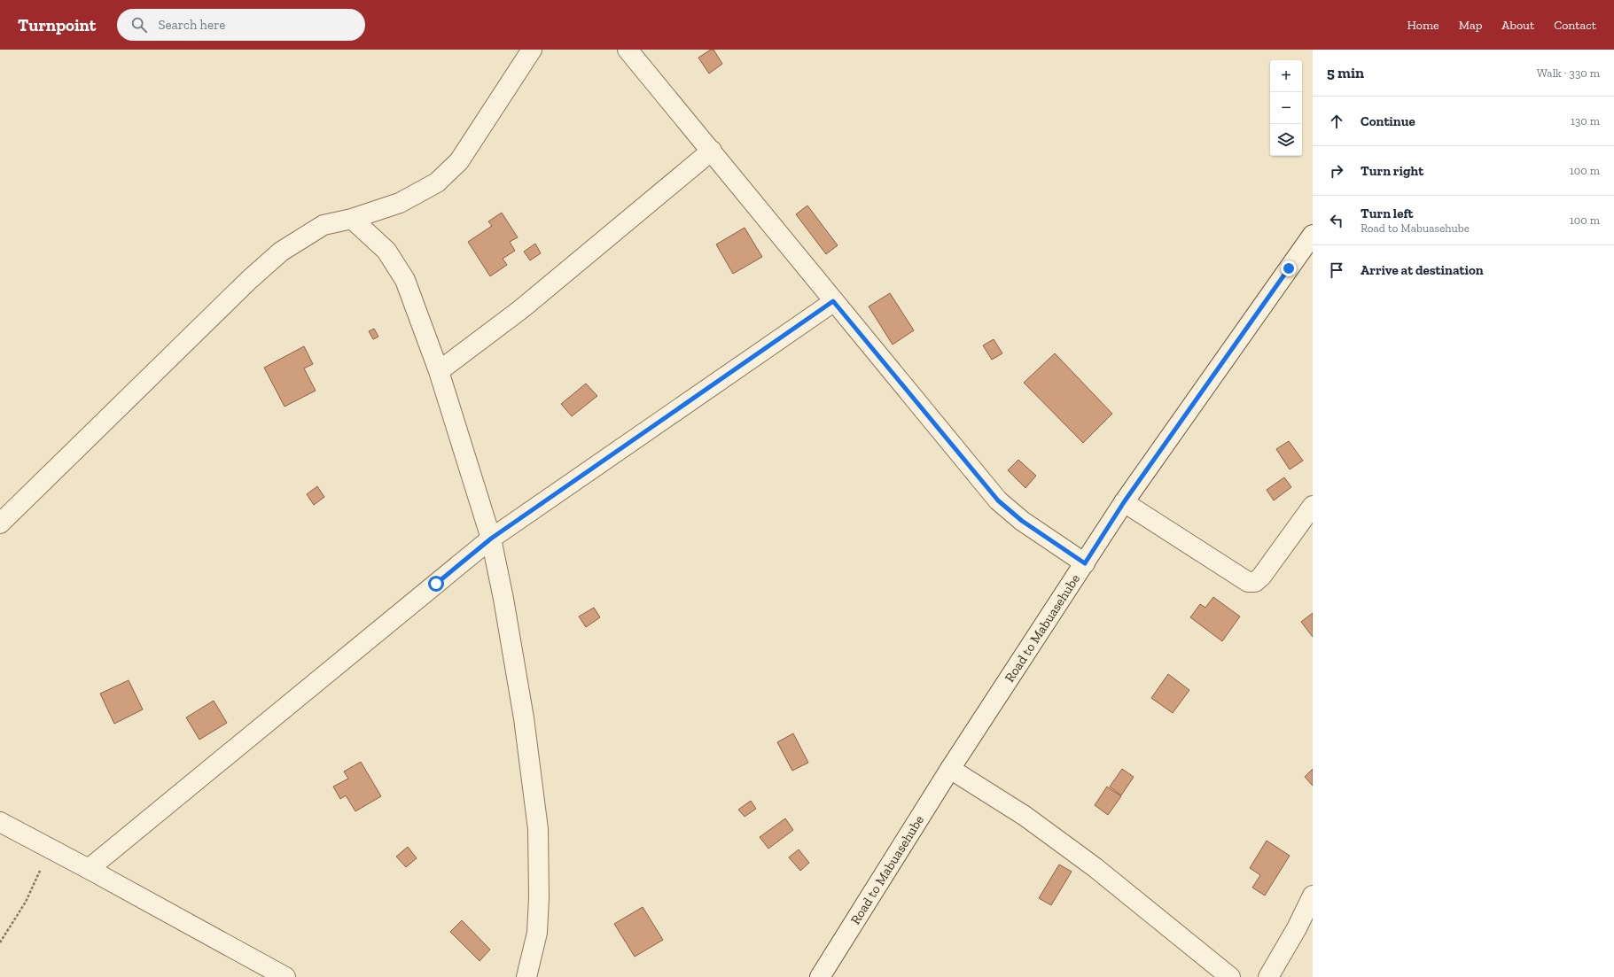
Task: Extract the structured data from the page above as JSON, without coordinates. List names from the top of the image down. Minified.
{"streets":{"street":["Road to Mabuasehube"]},"page":{"header":"Turnpoint","search":"Search here","nav":["Home","Map","About","Contact"],"heading":["5 min","Walk · 330 m"],"map_buttons":["+","−"],"list":[["Continue","130 m"],["Turn right","100 m"],["Turn left","Road to Mabuasehube","100 m"],"Arrive at destination"]}}
